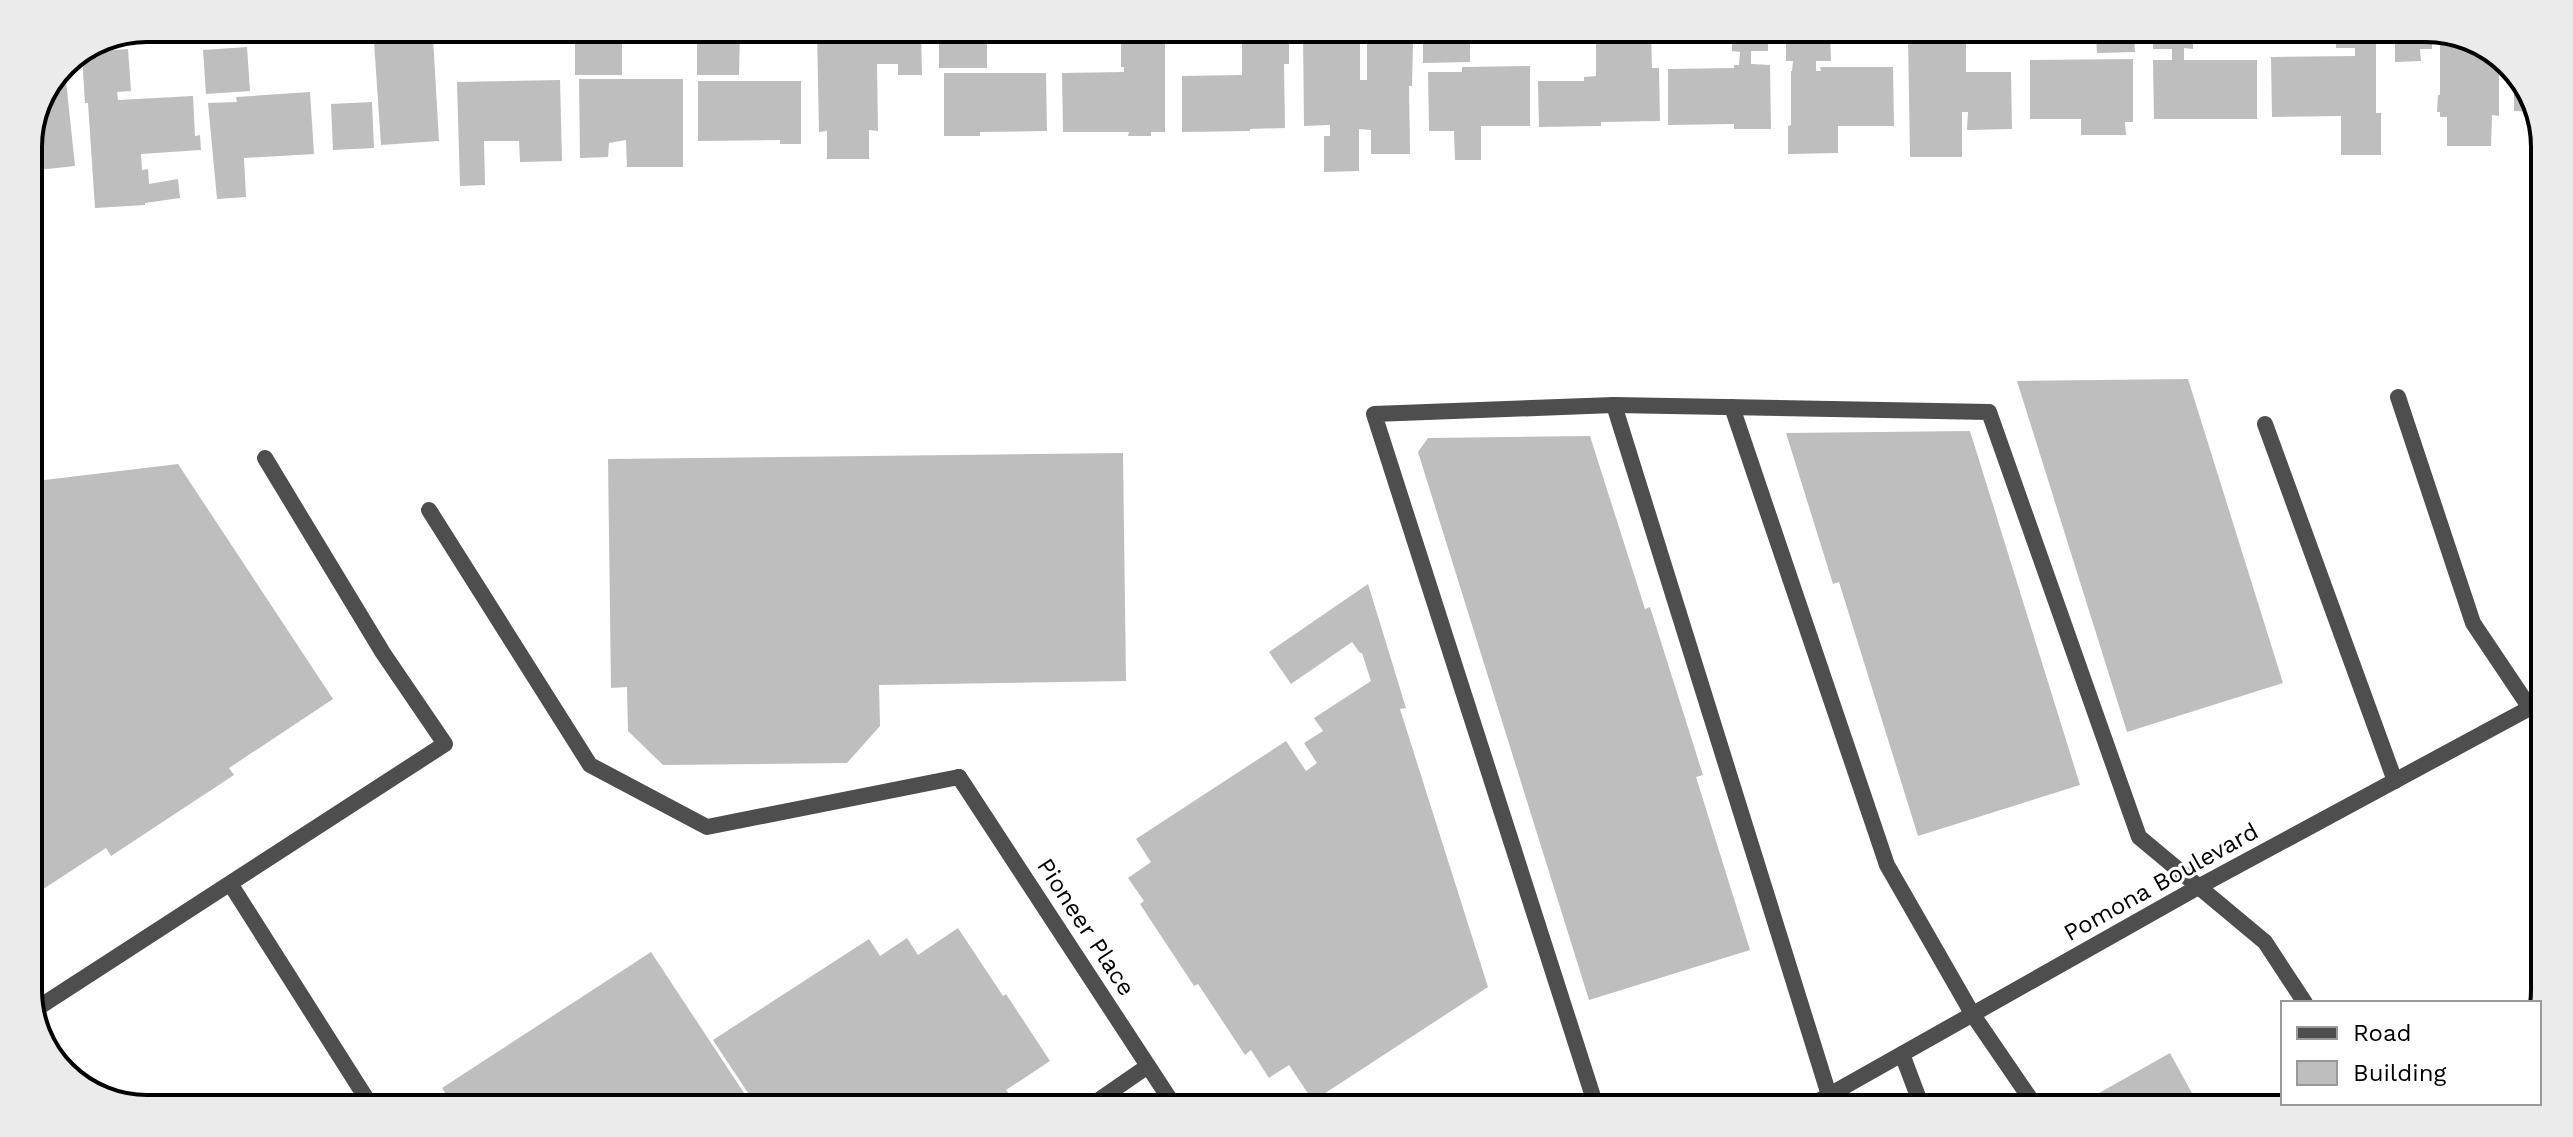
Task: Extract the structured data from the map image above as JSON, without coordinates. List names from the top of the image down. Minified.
{"streets":{"street":["Pomona Boulevard","Pioneer Place"]},"legend":["Road","Building"]}
